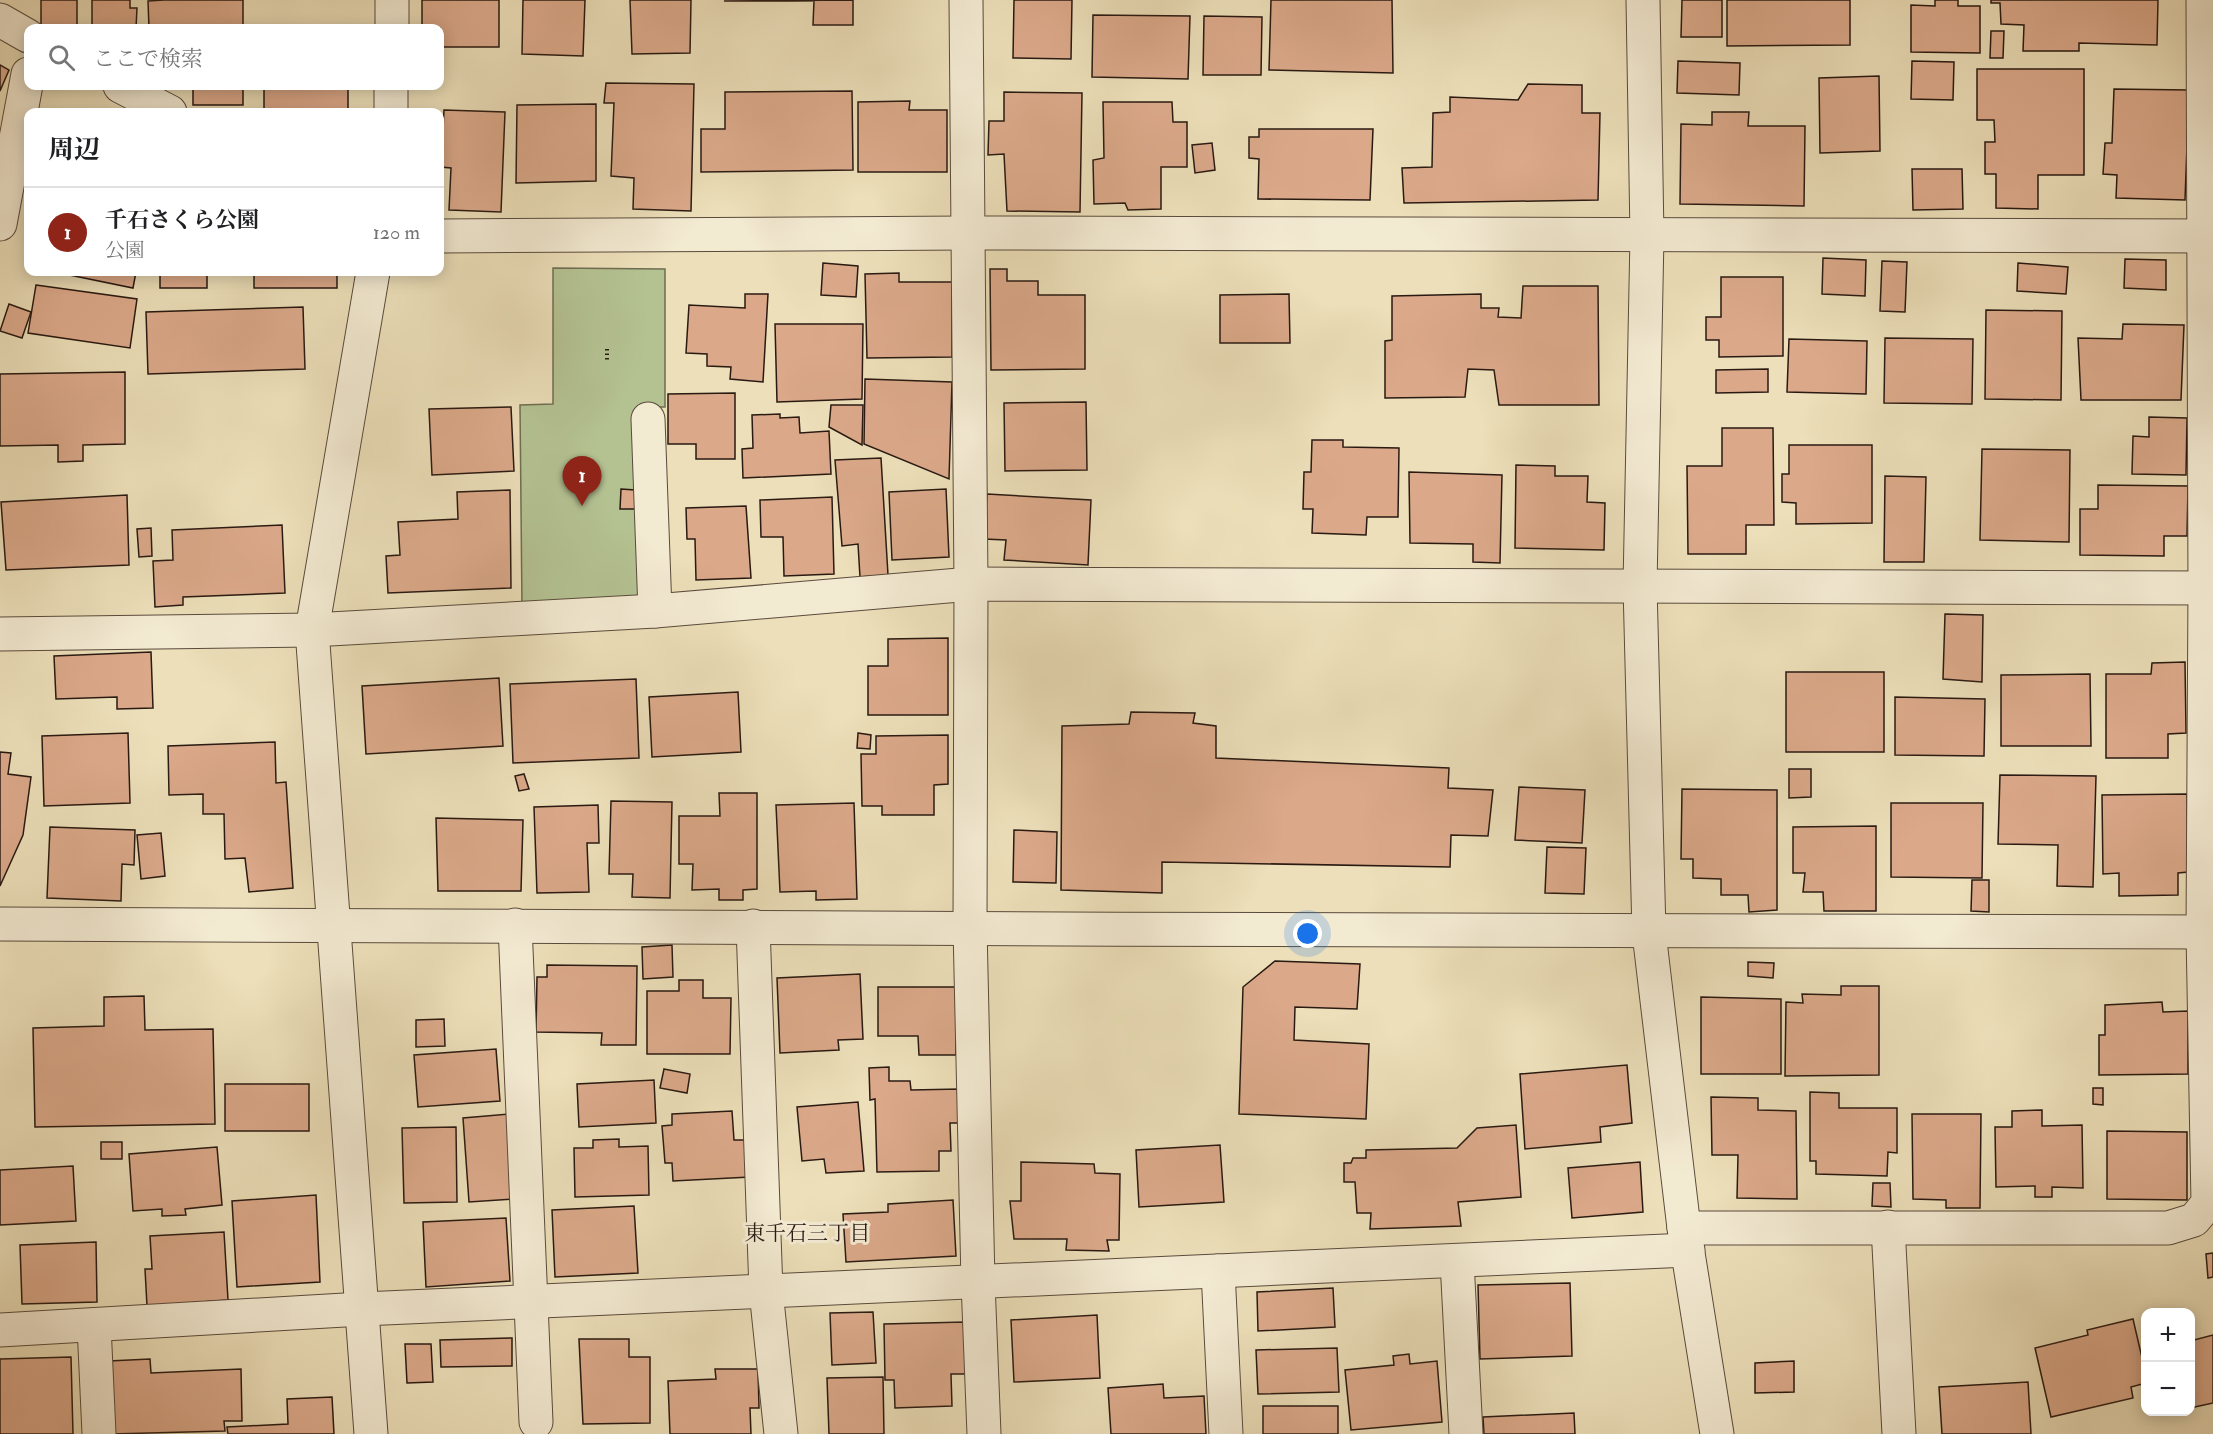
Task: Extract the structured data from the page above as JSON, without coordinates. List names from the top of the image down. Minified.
{"districts":["東千石三丁目"],"page":{"search":"ここで検索","heading":"周辺","list":[{"mark":"1","name":"千石さくら公園","note":"公園","value":"120 m"}],"pins":"1","map_buttons":["+","−"]}}
